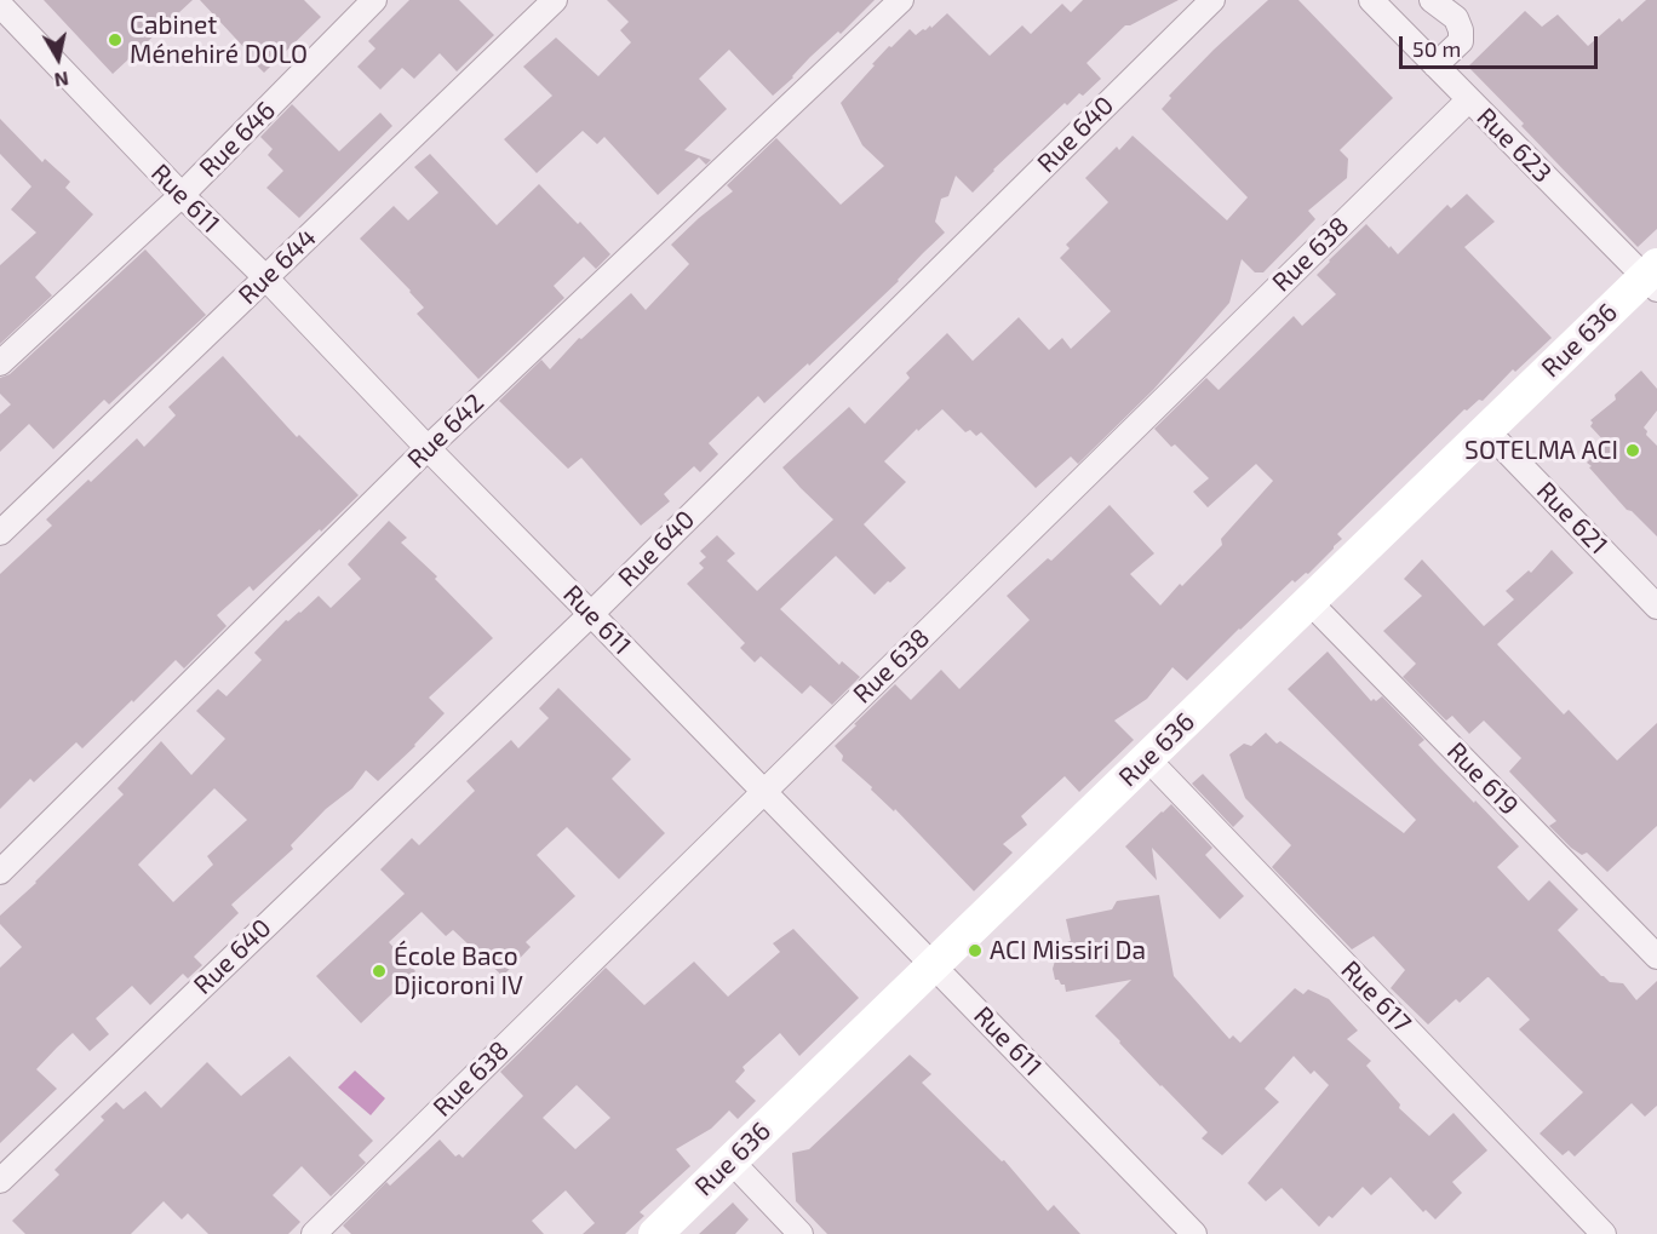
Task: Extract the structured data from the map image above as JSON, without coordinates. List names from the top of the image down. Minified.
{"streets":{"street":["Rue 640","Rue 646","Rue 623","Rue 611","Rue 638","Rue 644","Rue 636","Rue 642","Rue 621","Rue 619","Rue 617"]},"crossings":[["Rue 640","Rue 611"],["Rue 646","Rue 611"],["Rue 623","Rue 638"],["Rue 623","Rue 636"],["Rue 611","Rue 638"],["Rue 611","Rue 644"],["Rue 611","Rue 636"],["Rue 611","Rue 642"],["Rue 636","Rue 621"],["Rue 636","Rue 619"],["Rue 636","Rue 617"]],"places":["Cabinet Ménehiré DOLO","SOTELMA ACI","ACI Missiri Da","École Baco Djicoroni IV"],"scale_bar":"50 m","north":"bottom"}
